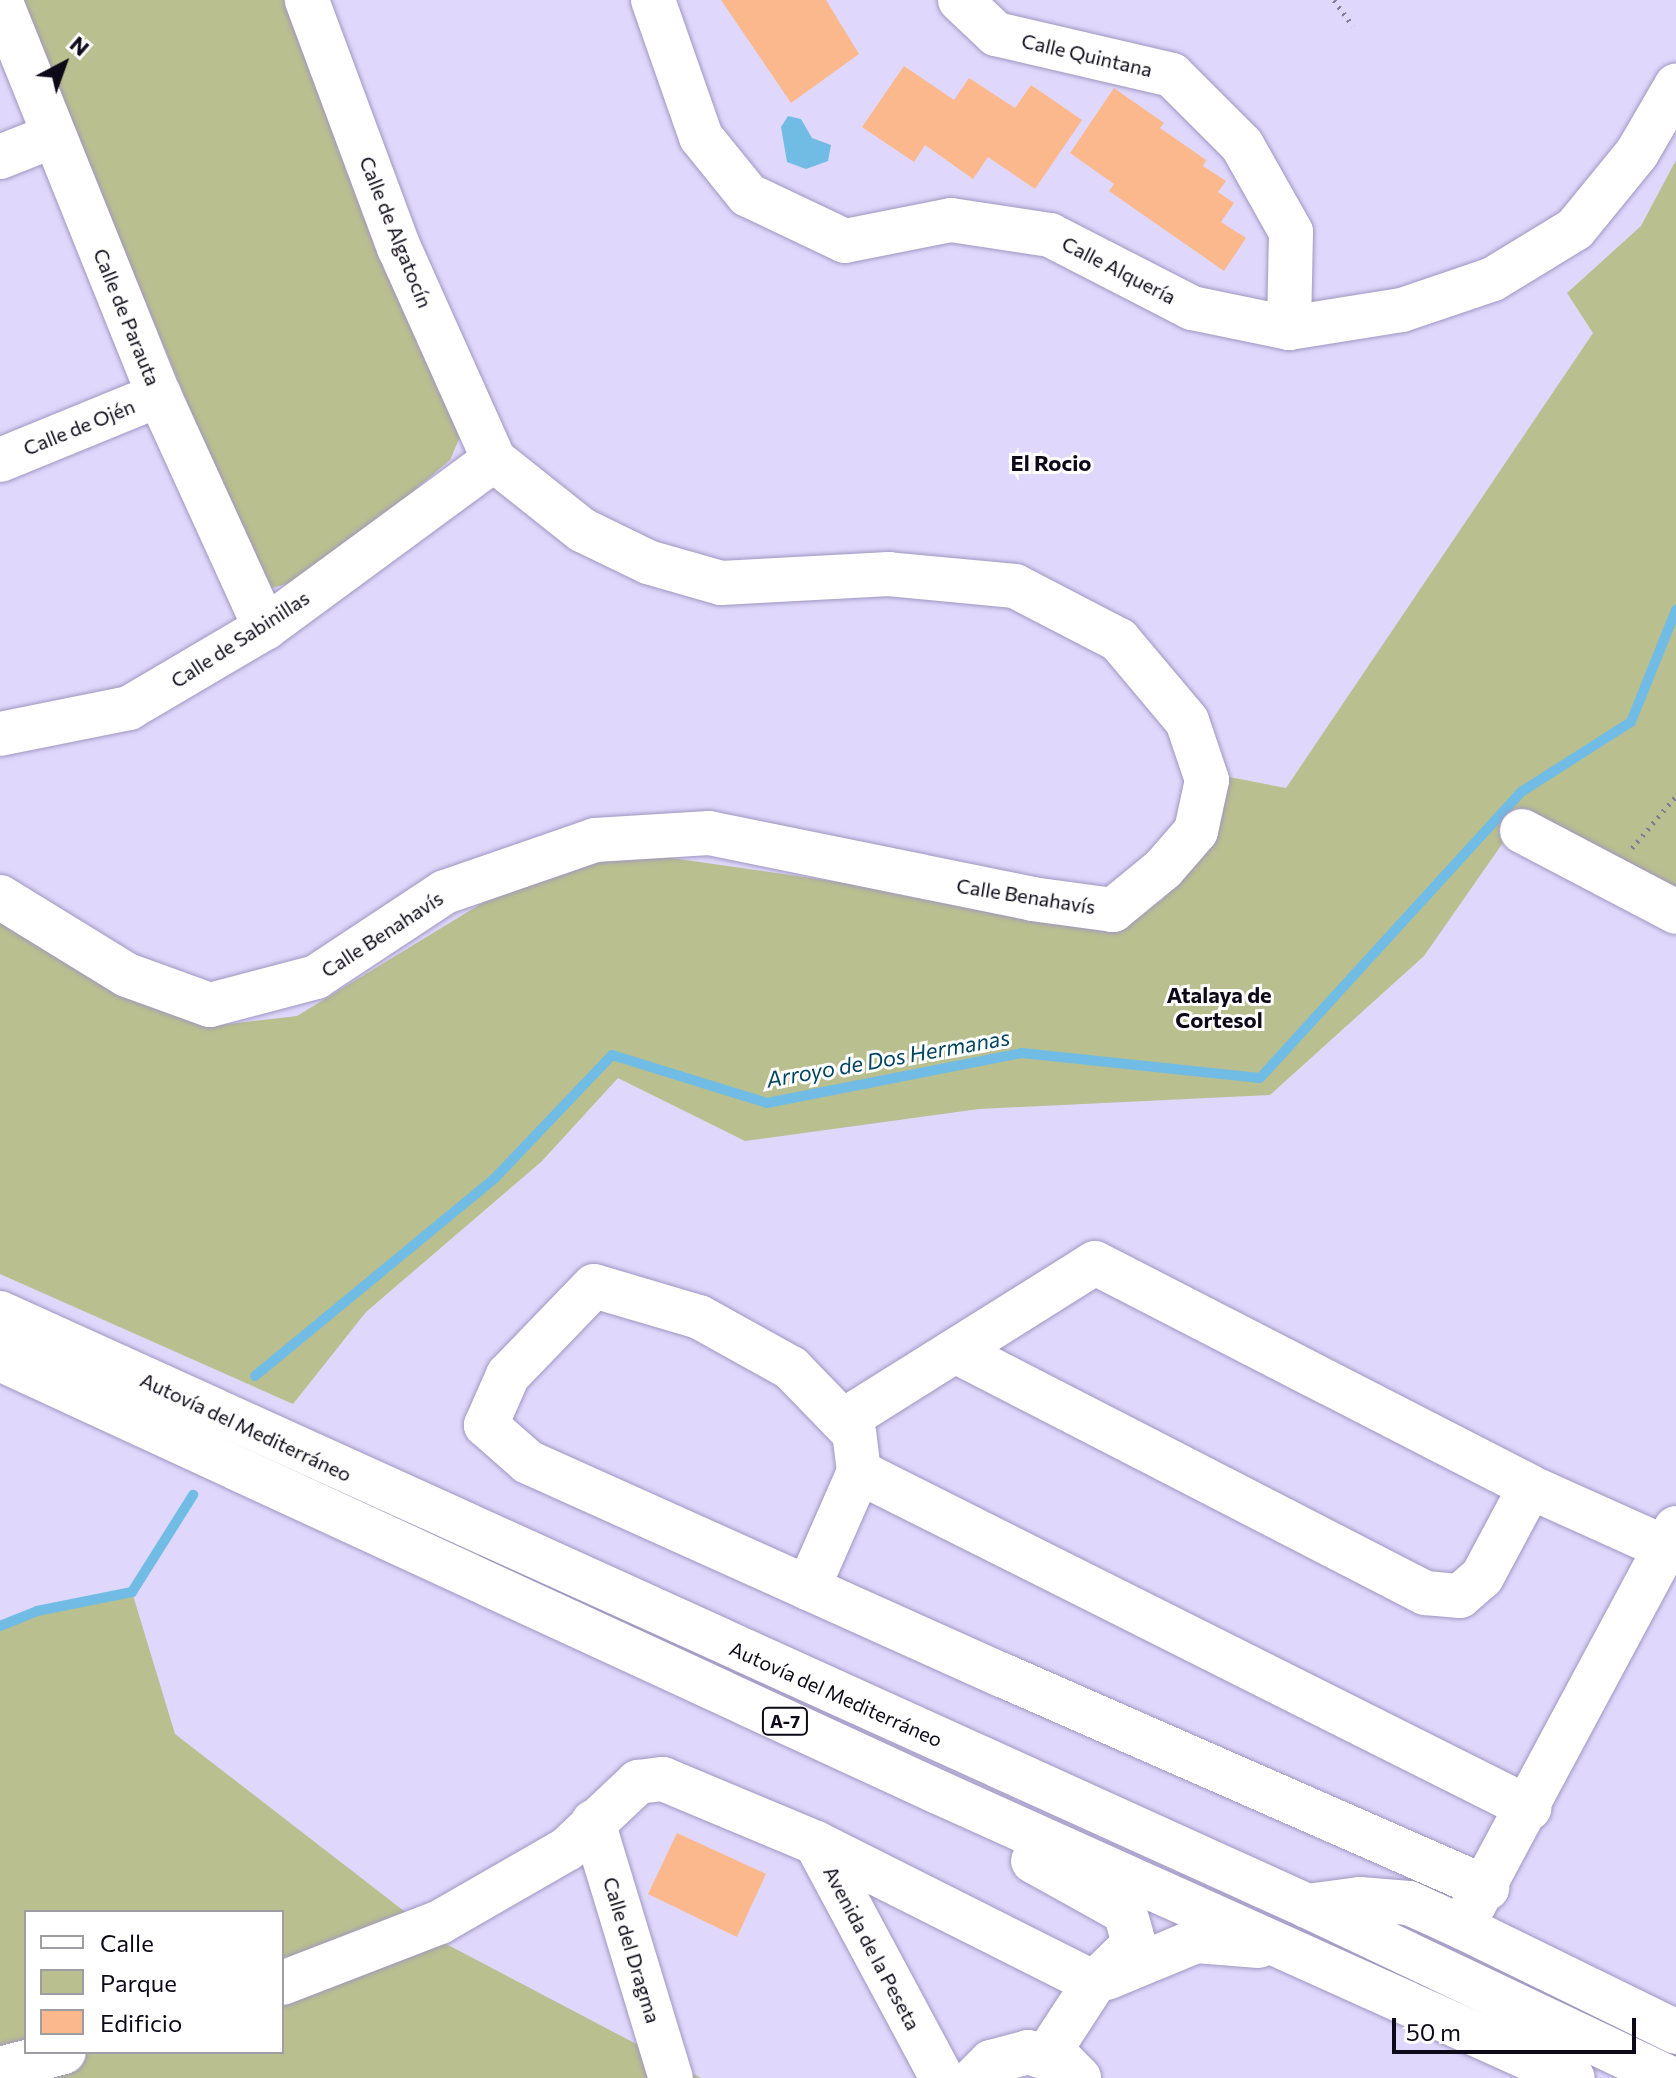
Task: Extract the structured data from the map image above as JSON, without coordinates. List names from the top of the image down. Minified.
{"streets":{"main road":["Calle Quintana","Calle de Algatocín","Calle Alquería","Calle de Parauta","Calle de Ojén","Calle de Sabinillas","Calle Benahavís","Autovía del Mediterráneo","A-7","Avenida de la Peseta","Calle del Dragma"]},"crossings":[["Calle Quintana","Calle Alquería"],["Calle de Algatocín","Calle de Sabinillas"],["Calle de Algatocín","Calle Benahavís"],["Calle de Parauta","Calle de Ojén"],["Calle de Parauta","Calle de Sabinillas"],["Calle de Sabinillas","Calle Benahavís"],["Avenida de la Peseta","Calle del Dragma"]],"districts":["El Rocio","Atalaya de Cortesol"],"water":["Arroyo de Dos Hermanas"],"legend":["Calle","Parque","Edificio"],"scale_bar":"50 m","north":"top right"}
